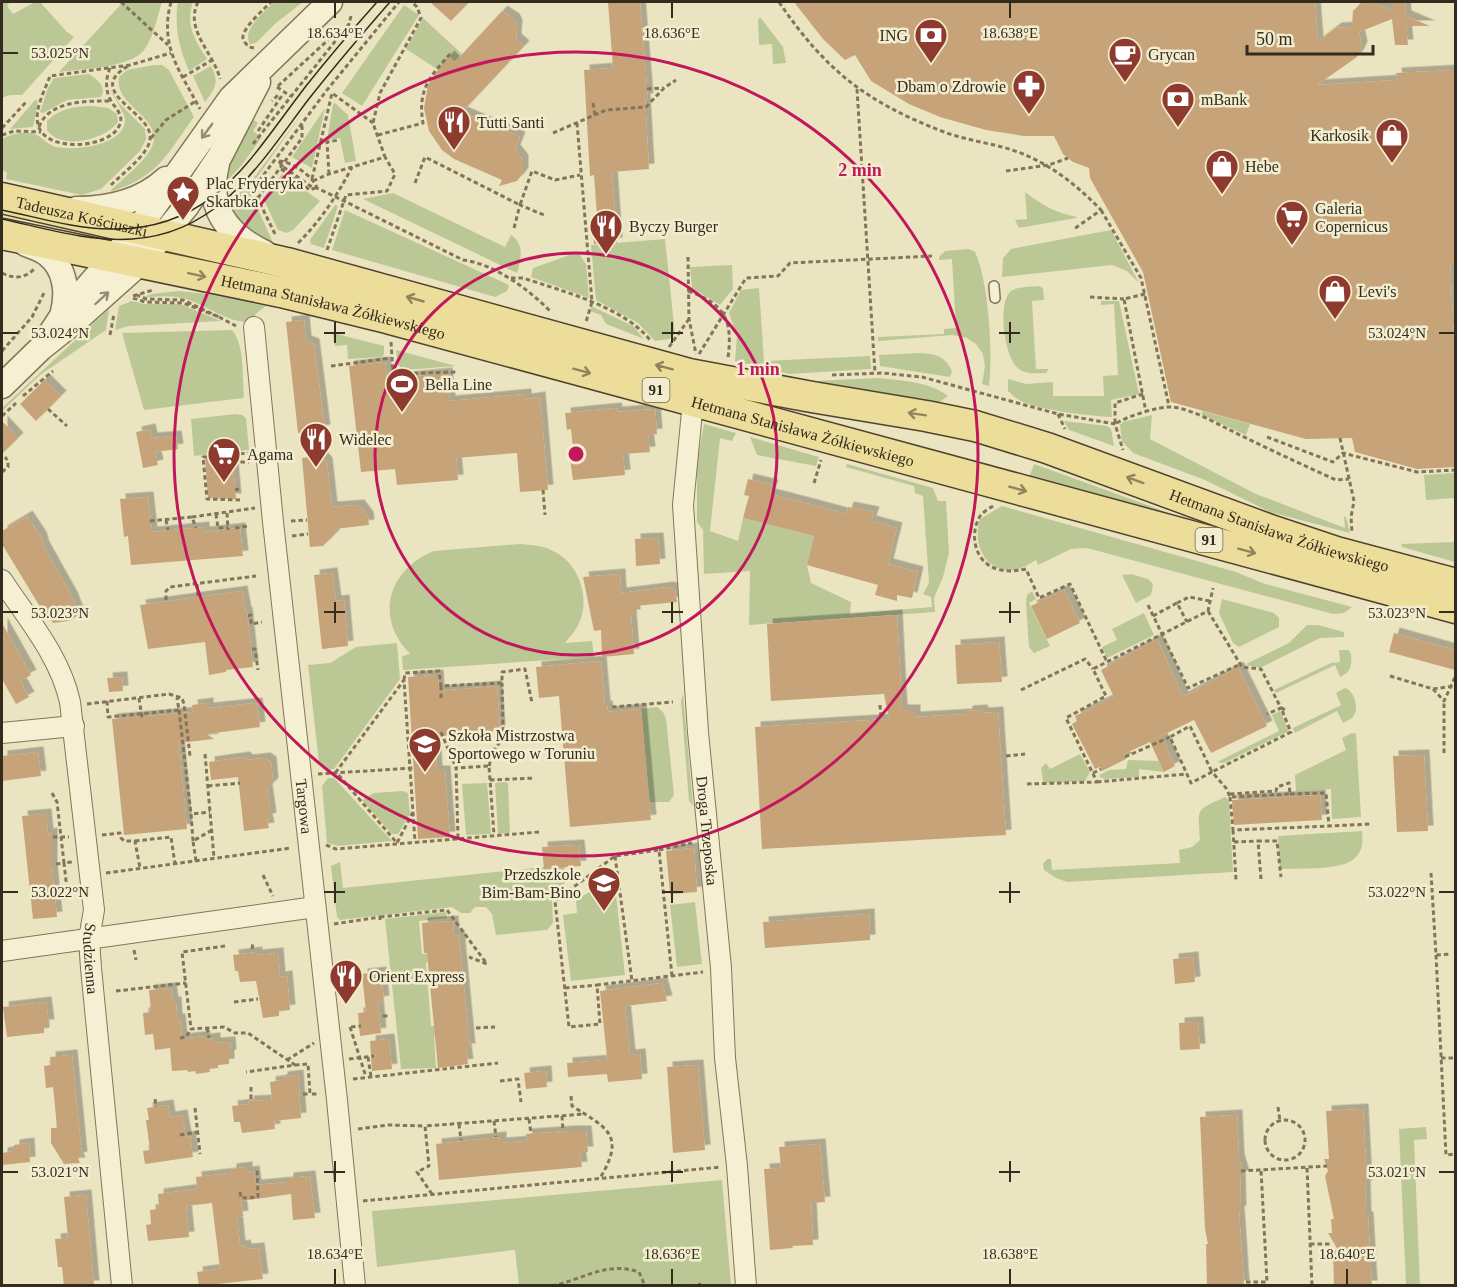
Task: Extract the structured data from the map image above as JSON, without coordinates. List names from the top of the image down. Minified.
{"streets":{"main road":["Tadeusza Kościuszki","Hetmana Stanisława Żółkiewskiego","91"],"street":["Targowa","Droga Trzeposka","Studzienna"]},"crossings":[["Tadeusza Kościuszki","Hetmana Stanisława Żółkiewskiego"],["Hetmana Stanisława Żółkiewskiego","Droga Trzeposka"]],"places":{"bank":["ING","mBank"],"cafe":["Grycan"],"pharmacy":["Dbam o Zdrowie"],"restaurant":["Tutti Santi","Byczy Burger","Widelec","Orient Express"],"shop":["Karkosik","Hebe","Levi's"],"place":["Plac Fryderyka Skarbka"],"supermarket":["Galeria Copernicus","Agama"],"sports":["Bella Line"],"school or university":["Szkoła Mistrzostwa Sportowego w Toruniu","Przedszkole Bim-Bam-Bino"]},"scale_bar":"50 m","coordinates":["18.634°E","18.636°E","18.638°E","53.025°N","53.024°N","53.023°N","53.022°N","53.021°N","18.640°E"],"rings":["2 min","1 min"]}
